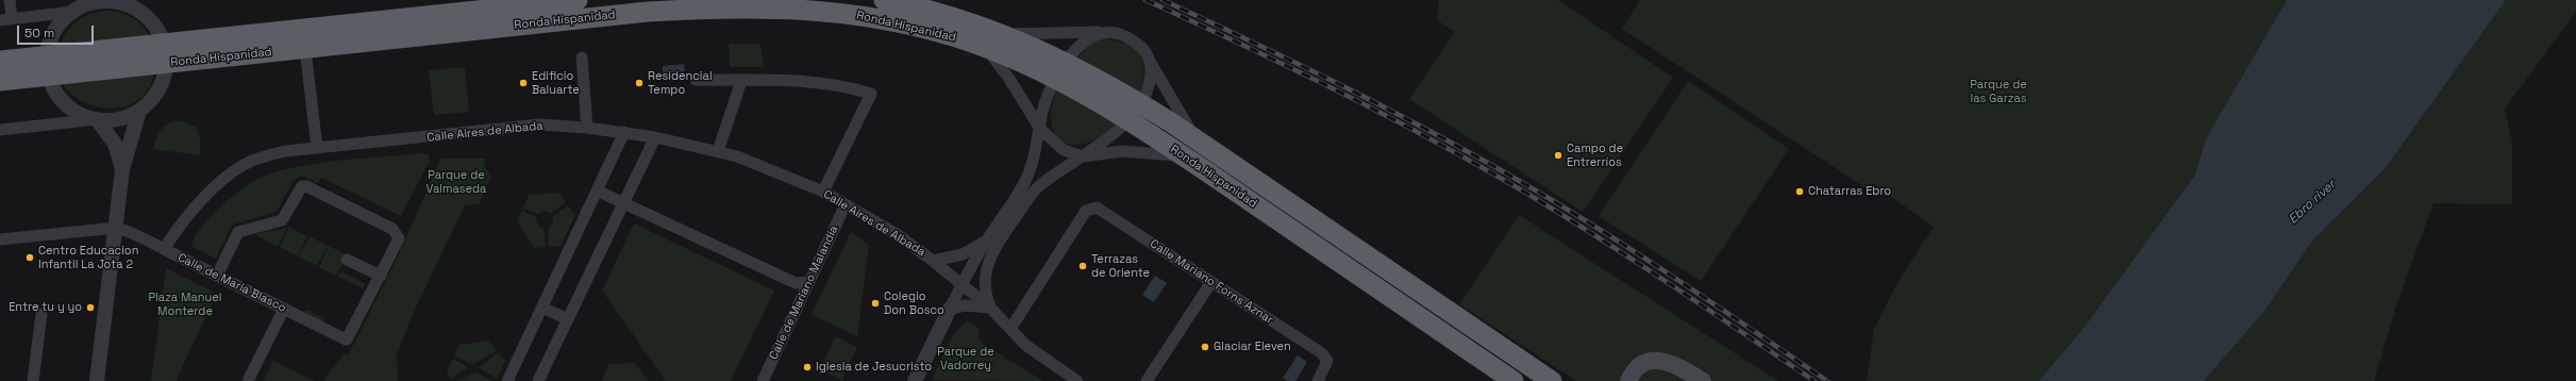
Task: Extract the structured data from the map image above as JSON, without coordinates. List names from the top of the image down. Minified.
{"streets":{"highway":["Ronda Hispanidad"],"street":["Calle Aires de Albada","Calle Mariano Forns Aznar","Calle de María Blasco","Calle de Mariano Malandía"]},"crossings":[["Calle Aires de Albada","Calle Mariano Forns Aznar"],["Calle Aires de Albada","Calle de María Blasco"],["Calle Aires de Albada","Calle de Mariano Malandía"]],"water":["Ebro river"],"parks":["Parque de las Garzas","Parque de Valmaseda","Plaza Manuel Monterde","Parque de Vadorrey"],"places":["Edificio Baluarte","Residencial Tempo","Campo de Entrerríos","Chatarras Ebro","Centro Educacion Infantil La Jota 2","Terrazas de Oriente","Colegio Don Bosco","Entre tu y yo","Glaciar Eleven","Iglesia de Jesucristo"],"scale_bar":"50 m"}
